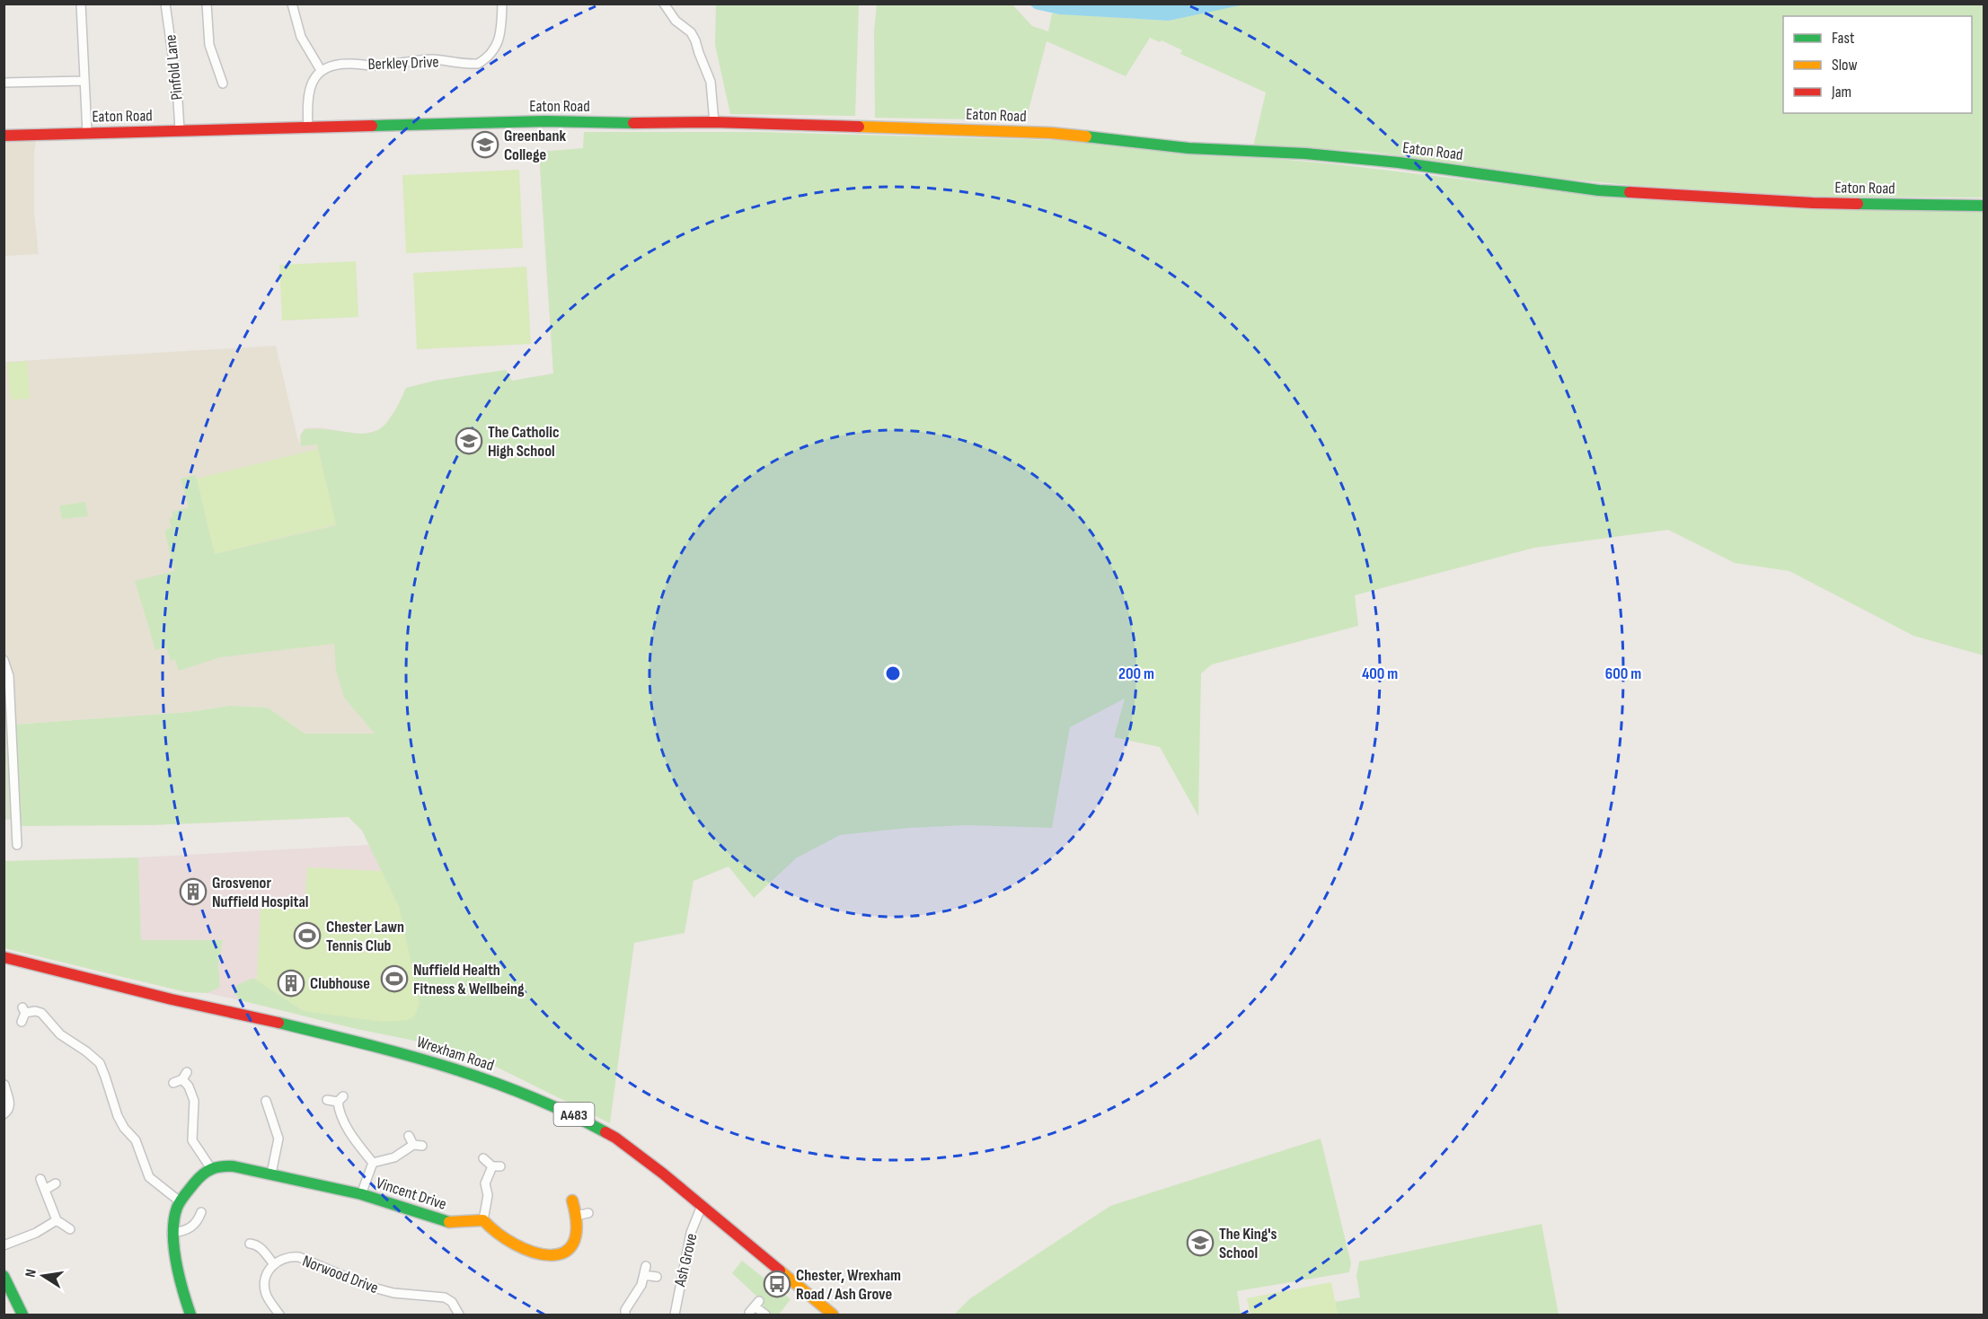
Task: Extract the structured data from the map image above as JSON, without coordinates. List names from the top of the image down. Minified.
{"streets":{"main road":["Eaton Road","Wrexham Road","A483","Vincent Drive"],"street":["Berkley Drive","Pinfold Lane","Ash Grove","Norwood Drive"]},"crossings":[["Pinfold Lane","Eaton Road"],["Wrexham Road","Ash Grove"]],"places":{"school or university":["Greenbank College","The Catholic High School","The King's School"],"building":["Grosvenor Nuffield Hospital","Clubhouse"],"sports":["Chester Lawn Tennis Club","Nuffield Health Fitness & Wellbeing"],"bus stop":["Chester, Wrexham Road / Ash Grove"]},"legend":["Fast","Slow","Jam"],"north":"left","rings":["200 m","400 m","600 m"]}
